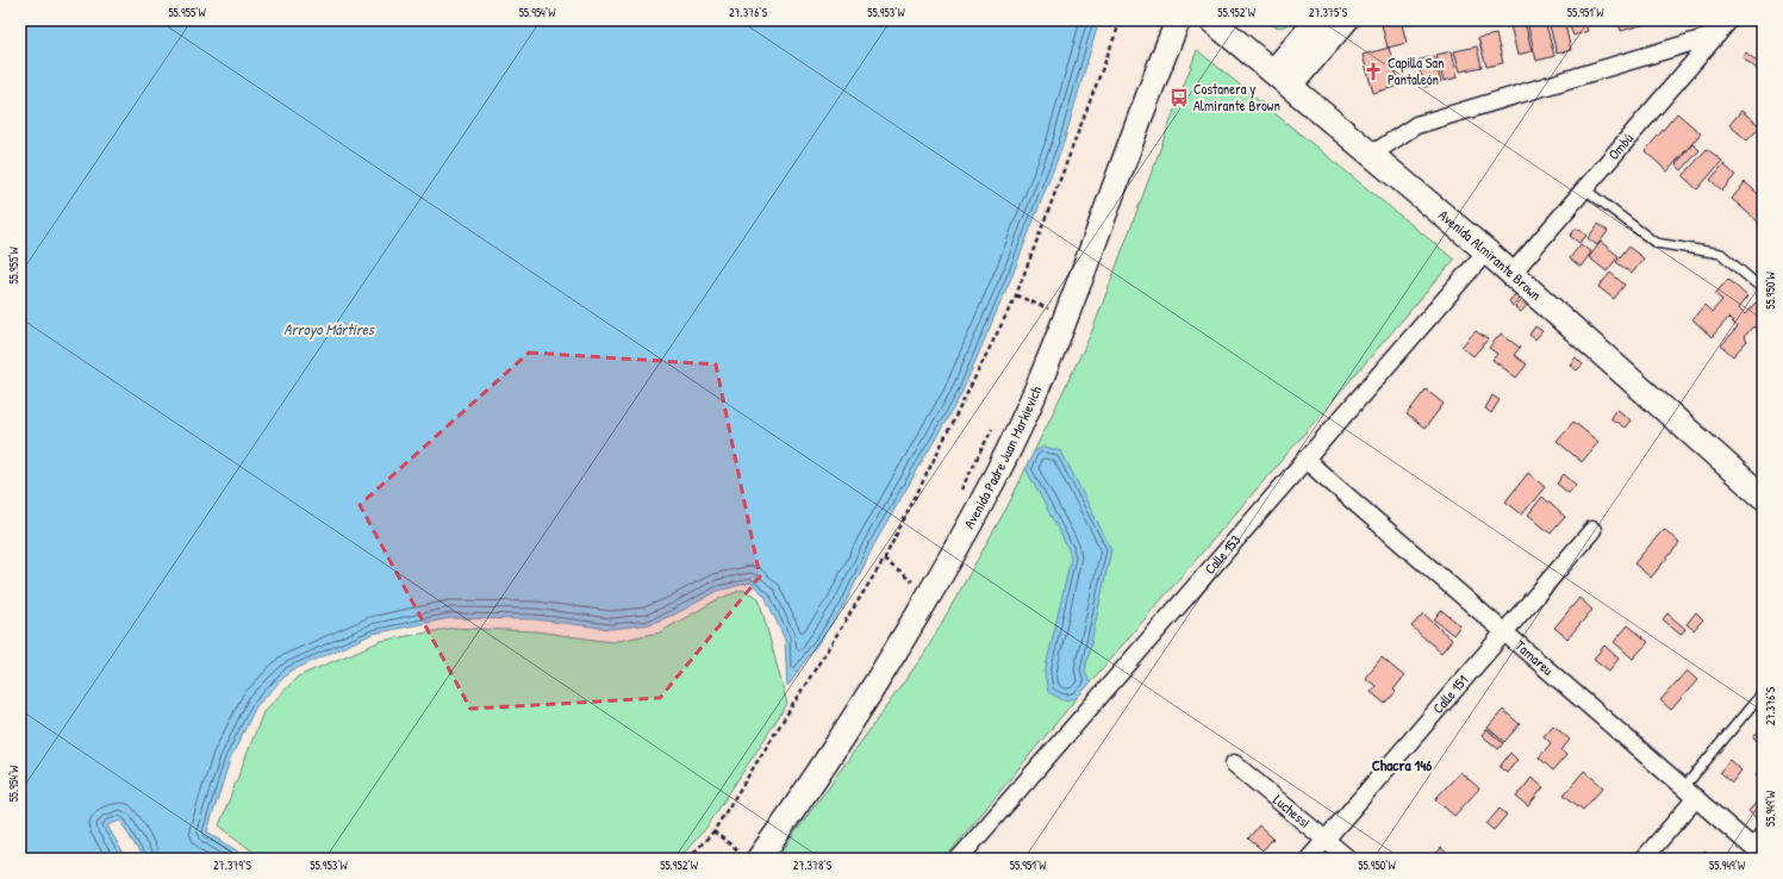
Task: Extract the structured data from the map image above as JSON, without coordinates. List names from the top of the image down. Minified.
{"streets":{"main road":["Avenida Almirante Brown","Avenida Padre Juan Markievich"],"street":["Ombú","Calle 153","Tamareu","Calle 151","Luchessi"]},"crossings":[["Ombú","Avenida Almirante Brown"],["Avenida Almirante Brown","Calle 153"],["Calle 153","Tamareu"],["Tamareu","Calle 151"],["Calle 151","Luchessi"]],"districts":["Chacra 146"],"water":["Arroyo Mártires"],"places":{"church":["Capilla San Pantaleón"],"bus stop":["Costanera y Almirante Brown"]},"coordinates":["55.955°W","55.954°W","27.376°S","55.953°W","55.952°W","27.375°S","55.951°W","55.950°W","55.949°W","27.379°S","27.378°S"]}
